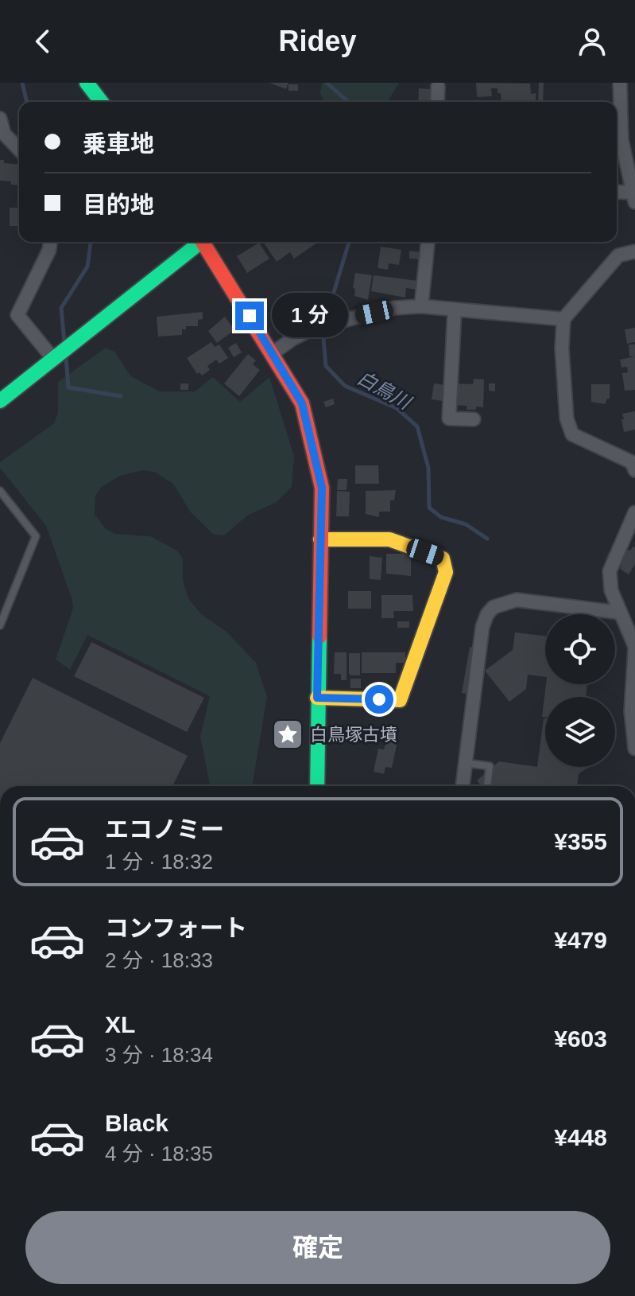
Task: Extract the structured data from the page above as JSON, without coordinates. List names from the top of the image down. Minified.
{"water":["白鳥川"],"places":{"place":["白鳥塚古墳"]},"page":{"header":"Ridey","banner":["乗車地","目的地"],"bubble":"1 分","list":[{"name":"エコノミー","note":"1 分 · 18:32","value":"¥355"},{"name":"コンフォート","note":"2 分 · 18:33","value":"¥479"},{"name":"XL","note":"3 分 · 18:34","value":"¥603"},{"name":"Black","note":"4 分 · 18:35","value":"¥448"}],"buttons":"確定"}}
